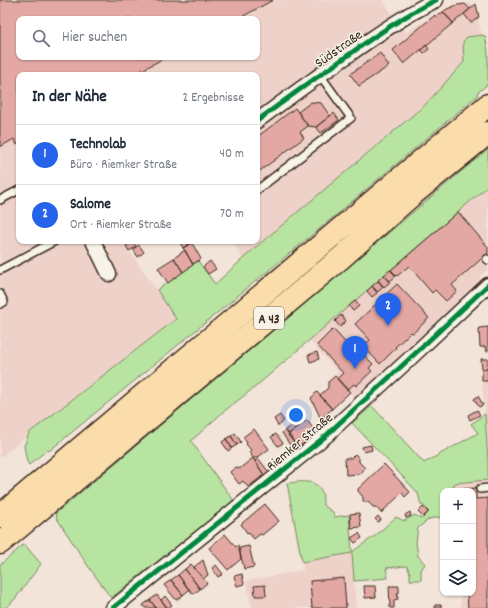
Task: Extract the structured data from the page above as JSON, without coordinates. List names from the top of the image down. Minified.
{"streets":{"highway":["A 43"],"street":["Südstraße","Riemker Straße"]},"page":{"search":"Hier suchen","heading":["In der Nähe","2 Ergebnisse"],"list":[{"mark":"1","name":"Technolab","note":"Büro · Riemker Straße","value":"40 m"},{"mark":"2","name":"Salome","note":"Ort · Riemker Straße","value":"70 m"}],"pins":["2","1"],"map_buttons":["+","−"]}}
